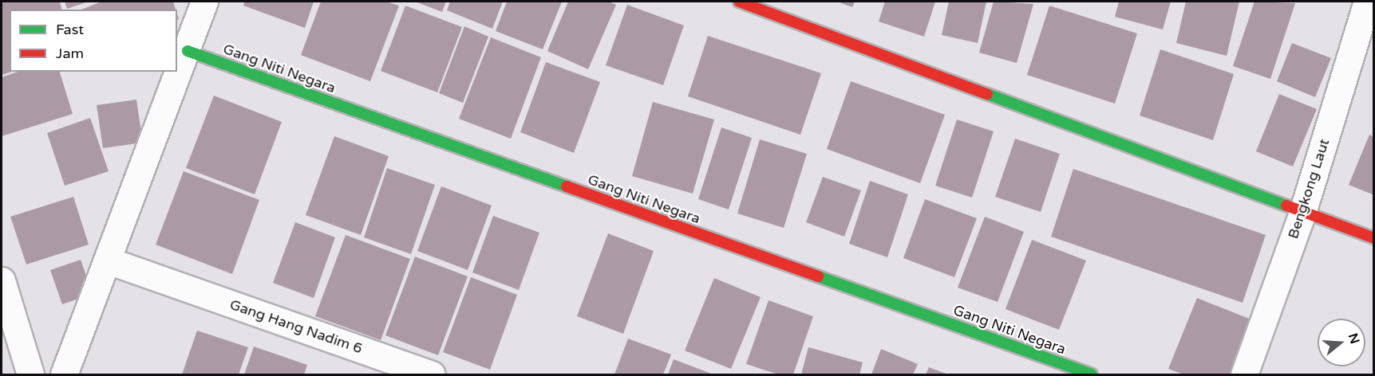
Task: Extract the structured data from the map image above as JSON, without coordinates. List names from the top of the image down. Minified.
{"streets":{"street":["Gang Niti Negara","Bengkong Laut","Gang Hang Nadim 6"]},"legend":["Fast","Jam"],"north":"right"}
